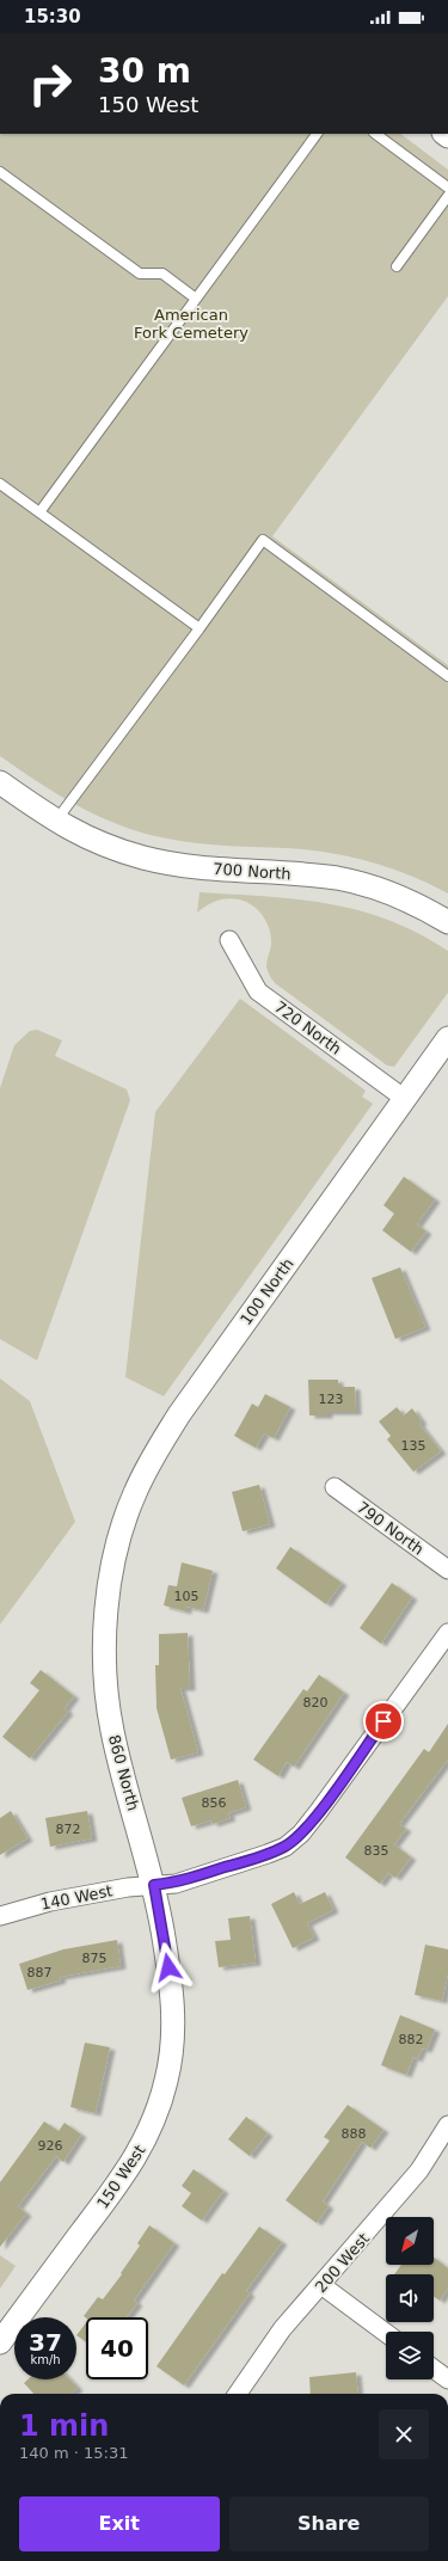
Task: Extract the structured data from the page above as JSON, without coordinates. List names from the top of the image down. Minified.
{"streets":{"street":["700 North","720 North","100 North","790 North","860 North","140 West","150 West","200 West"]},"crossings":[["720 North","100 North"],["100 North","860 North"],["860 North","140 West"],["860 North","150 West"]],"parks":["American Fork Cemetery"],"house_numbers":["123","135","105","820","856","872","835","875","887","882","888","926"],"north":"bottom left","page":{"status":"15:30","turn":["30 m","150 West"],"speed":"37 km/h","limit":"40","heading":["1 min","140 m · 15:31"],"buttons":["Exit","Share"]}}
